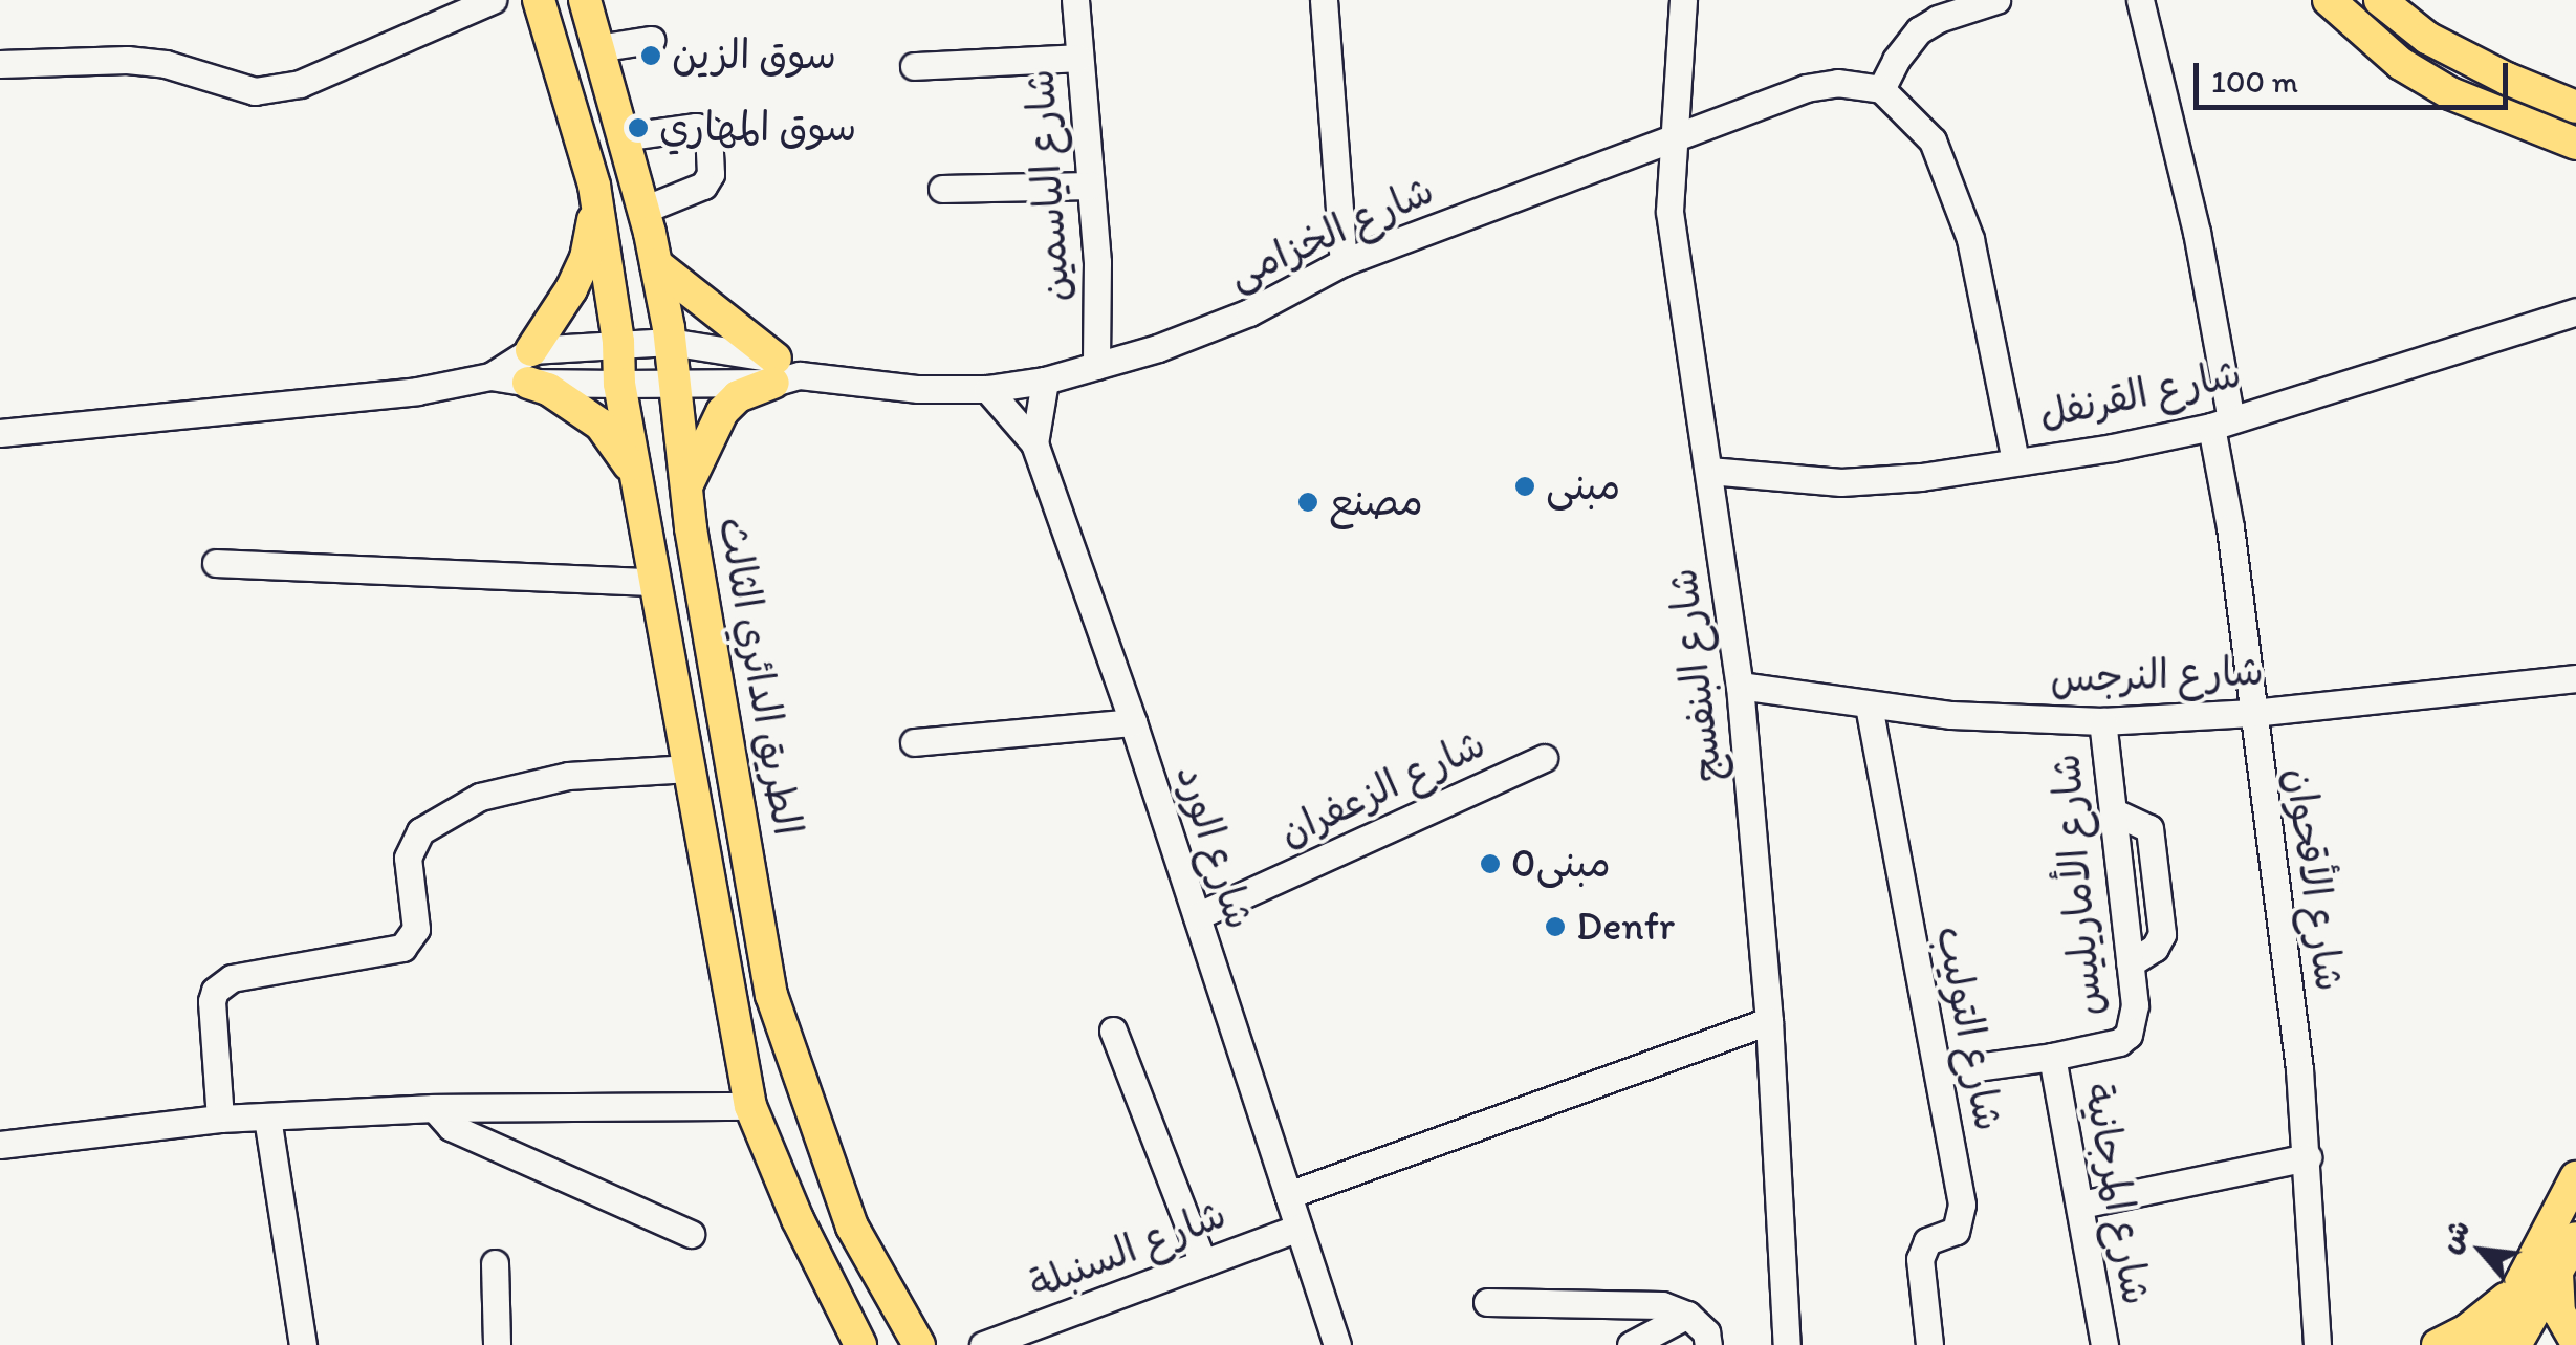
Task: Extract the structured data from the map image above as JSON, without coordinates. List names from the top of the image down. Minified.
{"streets":{"main road":["الطريق الدائري الثالث"],"street":["شارع الياسمين","شارع الخزامى","شارع القرنفل","شارع البنفسج","شارع النرجس","شارع الزعفران","شارع الورد","شارع الأقحوان","شارع الأماريليس","شارع التوليب","شارع المرجانية","شارع السنبلة"]},"crossings":[["شارع الياسمين","شارع الخزامى"],["شارع الخزامى","شارع البنفسج"],["شارع الخزامى","شارع الورد"],["شارع القرنفل","شارع البنفسج"],["شارع القرنفل","شارع الأقحوان"],["شارع البنفسج","شارع النرجس"],["شارع النرجس","شارع الأقحوان"],["شارع النرجس","شارع الأماريليس"],["شارع النرجس","شارع التوليب"],["شارع الزعفران","شارع الورد"],["شارع الورد","شارع السنبلة"],["شارع الأماريليس","شارع التوليب"],["شارع الأماريليس","شارع المرجانية"]],"places":["سوق الزين","سوق المهاري","مبنى","مصنع","مبنى0","Denfr"],"scale_bar":"100 m","north":"top left"}
